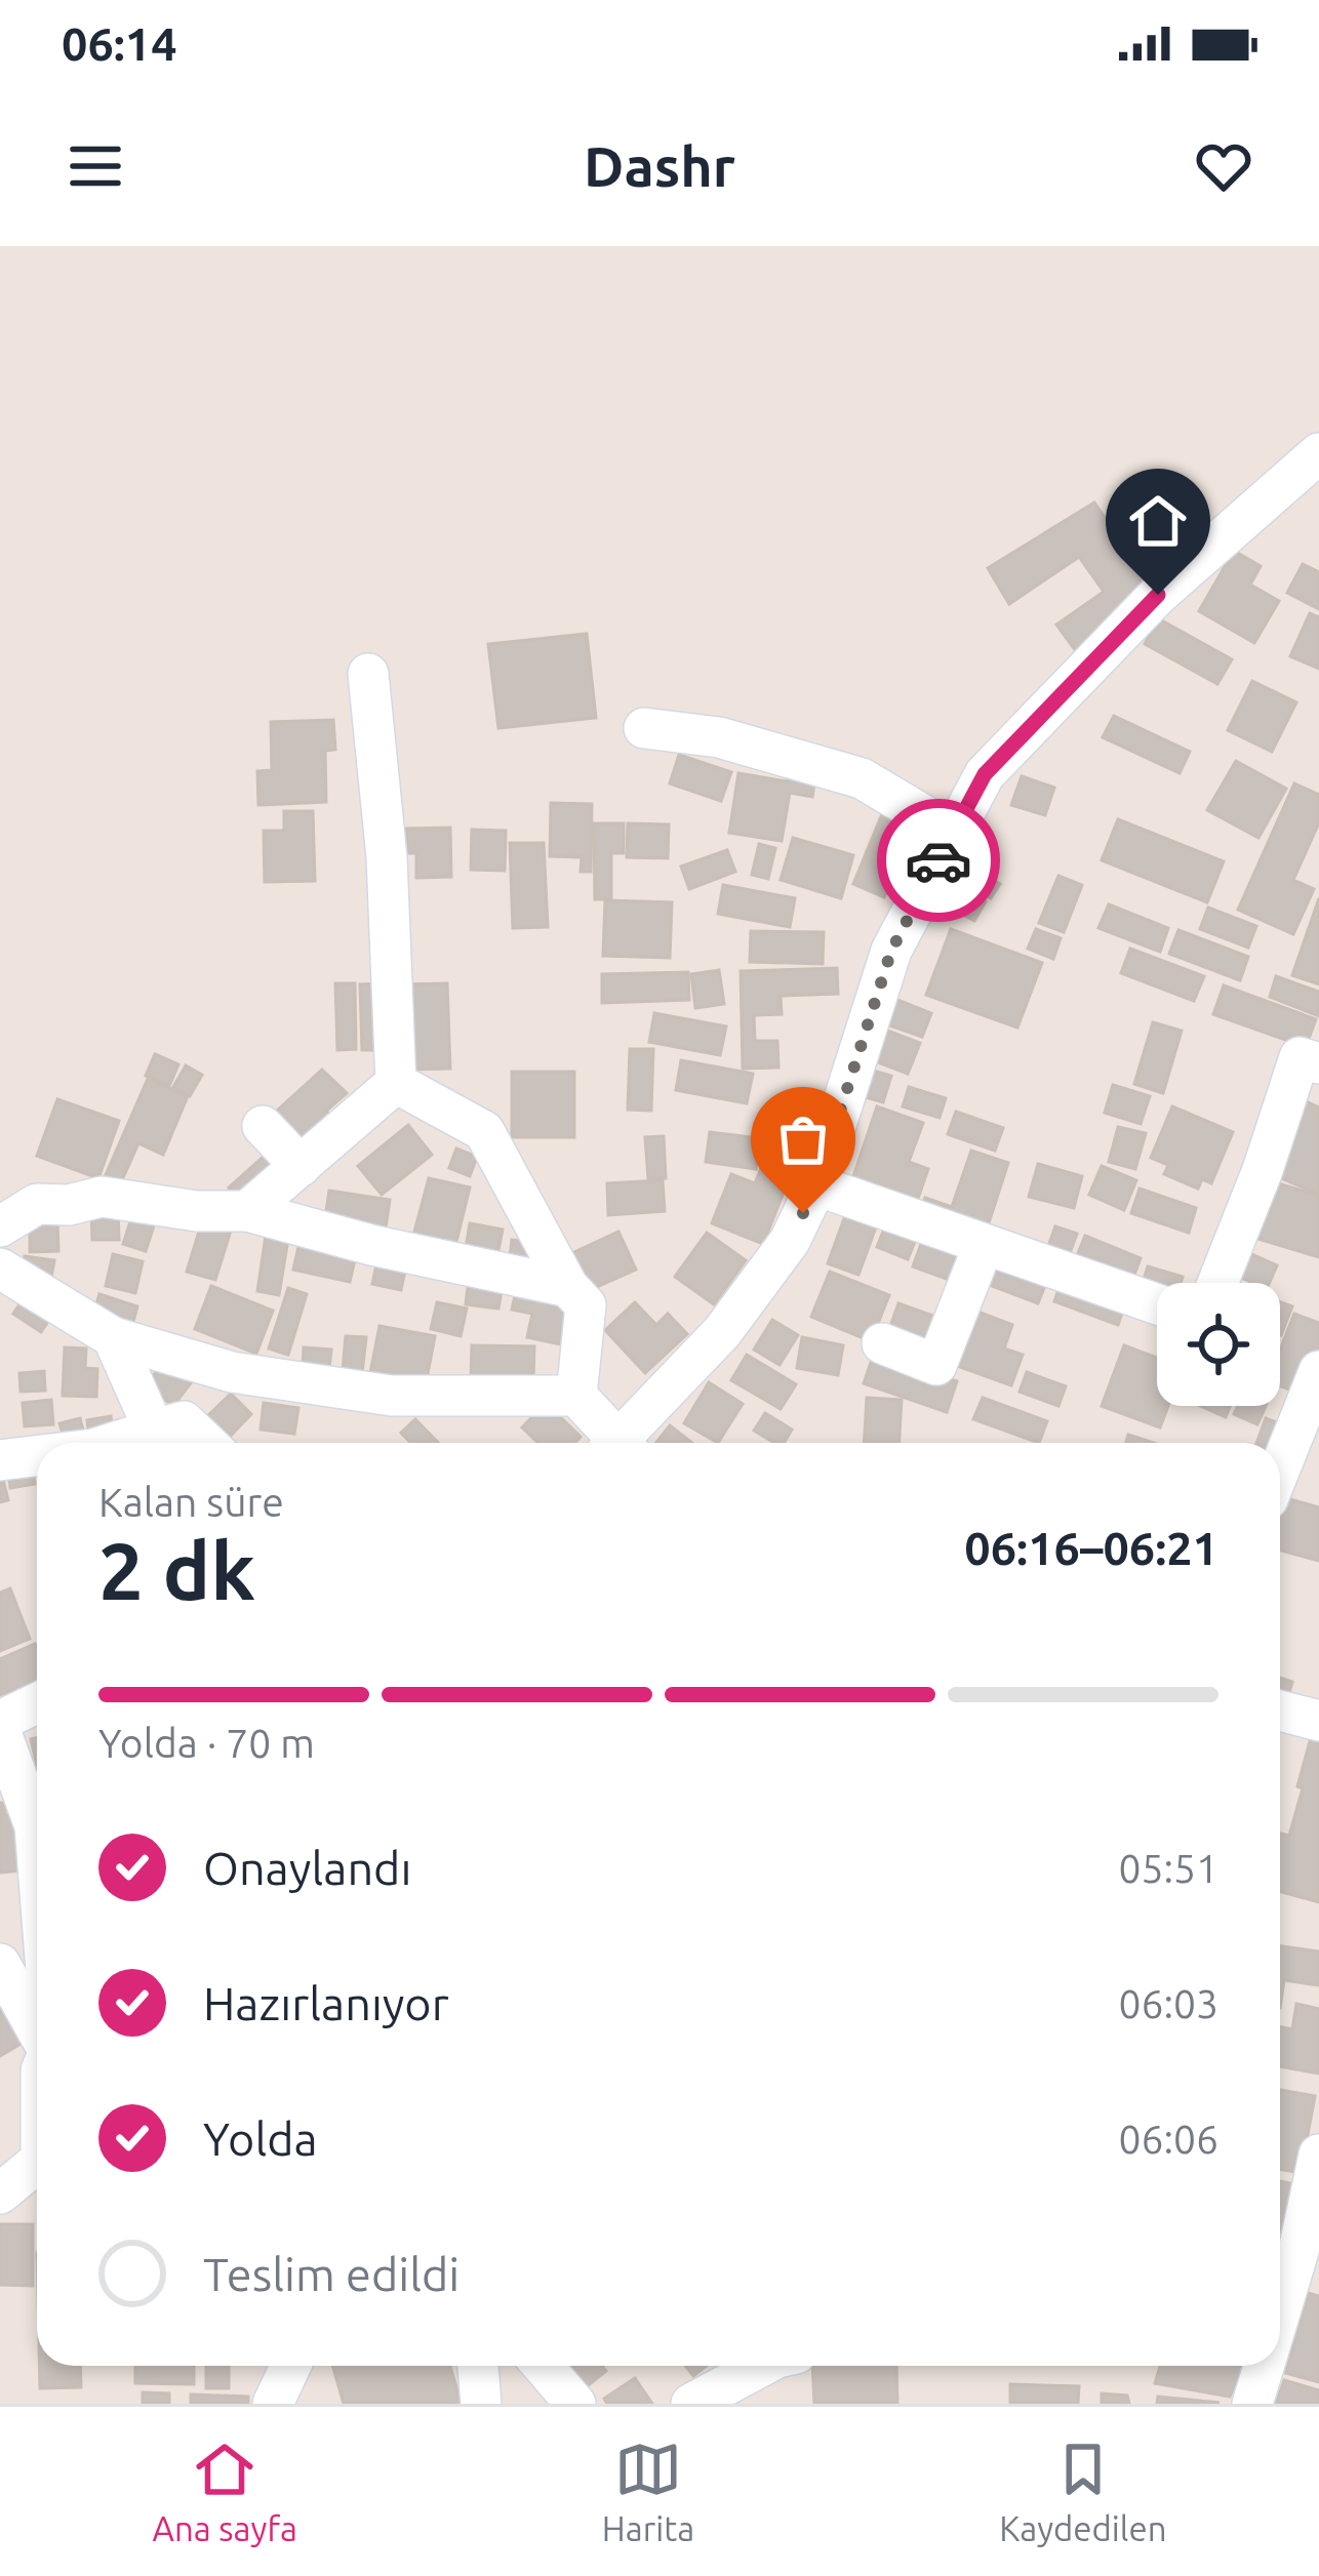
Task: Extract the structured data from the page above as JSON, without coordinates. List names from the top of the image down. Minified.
{"page":{"status":"06:14","header":"Dashr","heading":["2 dk","Kalan süre","06:16–06:21"],"bar":"Yolda · 70 m","list":[["Onaylandı","05:51"],["Hazırlanıyor","06:03"],["Yolda","06:06"],"Teslim edildi"],"tabs":["Ana sayfa","Harita","Kaydedilen"]}}
